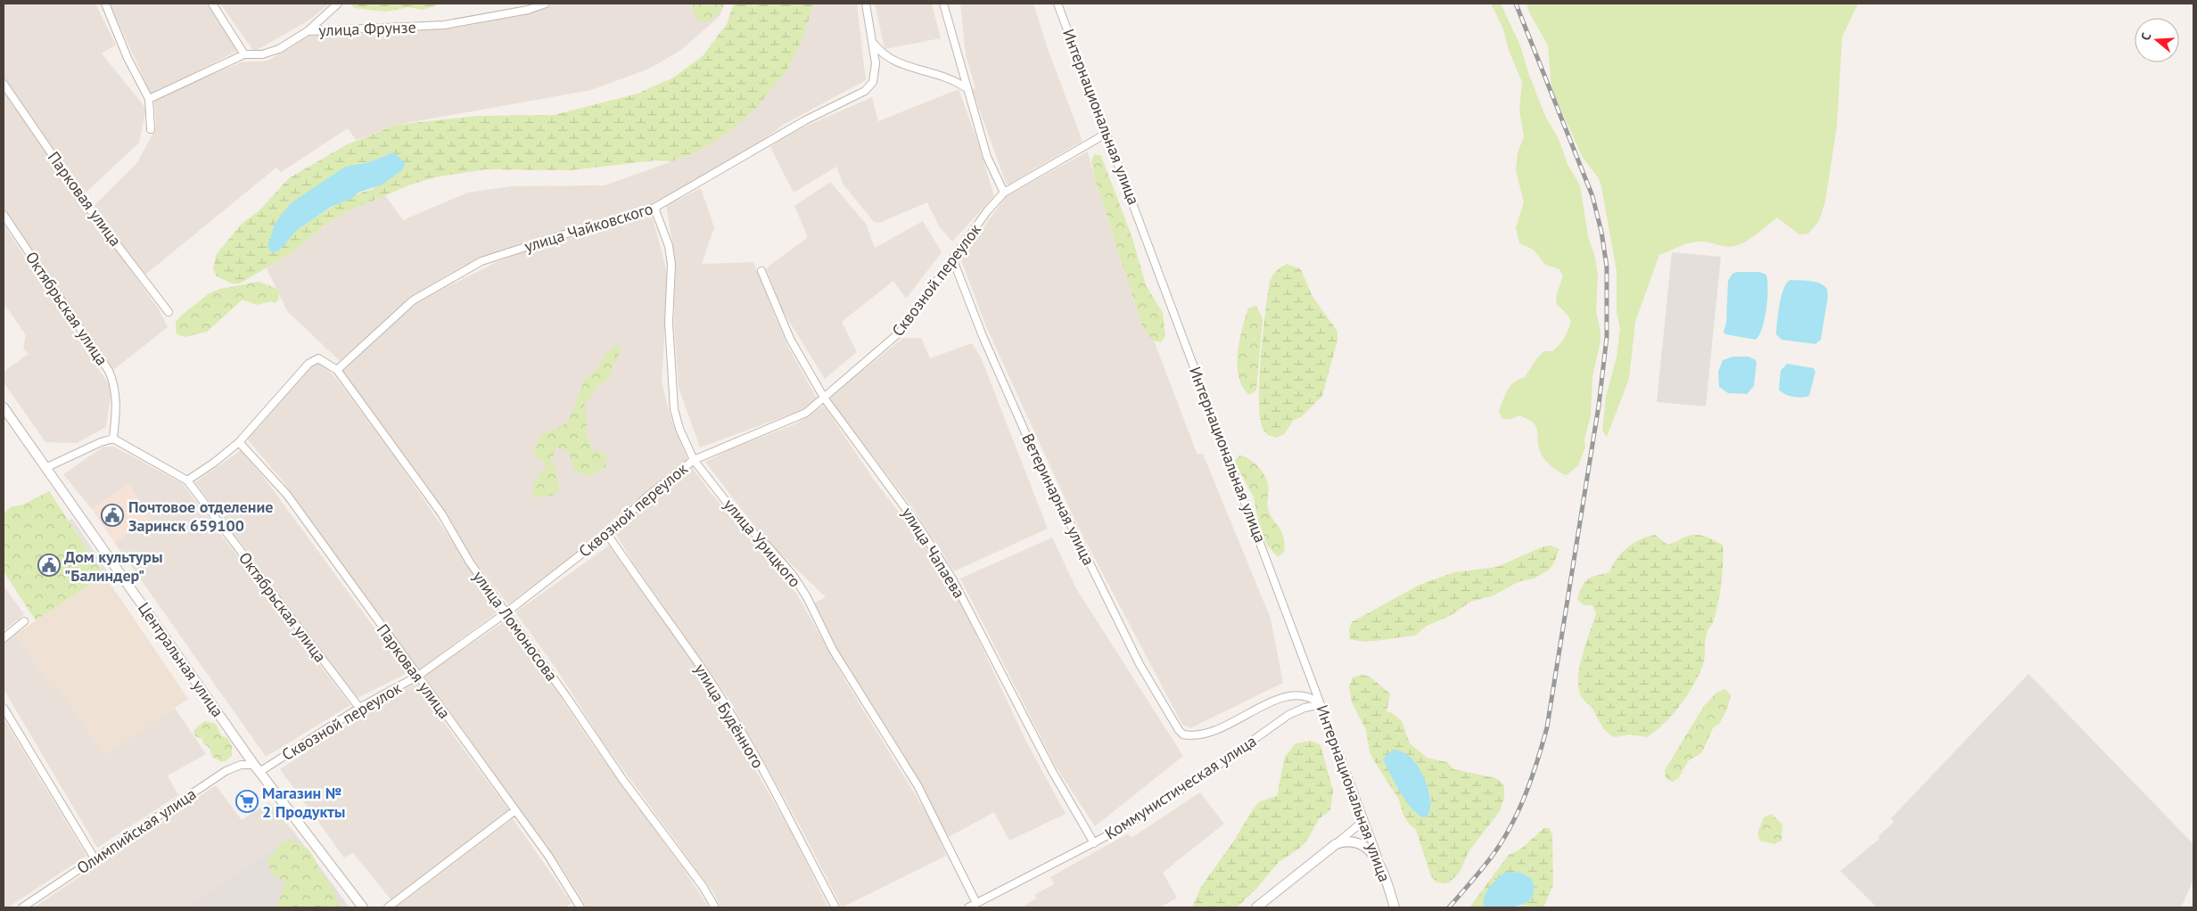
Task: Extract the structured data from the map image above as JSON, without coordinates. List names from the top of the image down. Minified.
{"streets":{"street":["улица Фрунзе","Интернациональная улица","Парковая улица","улица Чайковского","Сквозной переулок","Октябрьская улица","Ветеринарная улица","улица Урицкого","улица Чапаева","улица Ломоносова","Центральная улица","улица Будённого","Коммунистическая улица","Олимпийская улица"]},"crossings":[["Интернациональная улица","Сквозной переулок"],["Интернациональная улица","Ветеринарная улица"],["Интернациональная улица","Коммунистическая улица"],["Парковая улица","Сквозной переулок"],["Парковая улица","улица Ломоносова"],["улица Чайковского","улица Урицкого"],["улица Чайковского","улица Ломоносова"],["Сквозной переулок","Октябрьская улица"],["Сквозной переулок","Ветеринарная улица"],["Сквозной переулок","улица Урицкого"],["Сквозной переулок","улица Чапаева"],["Сквозной переулок","улица Ломоносова"],["Сквозной переулок","Центральная улица"],["Сквозной переулок","улица Будённого"],["Сквозной переулок","Олимпийская улица"],["Ветеринарная улица","Коммунистическая улица"],["улица Урицкого","Коммунистическая улица"],["улица Чапаева","Коммунистическая улица"],["Центральная улица","Олимпийская улица"]],"places":{"public building":["Почтовое отделение Заринск 659100","Дом культуры \"Балиндер\""],"supermarket":["Магазин № 2 Продукты"]},"north":"left"}
